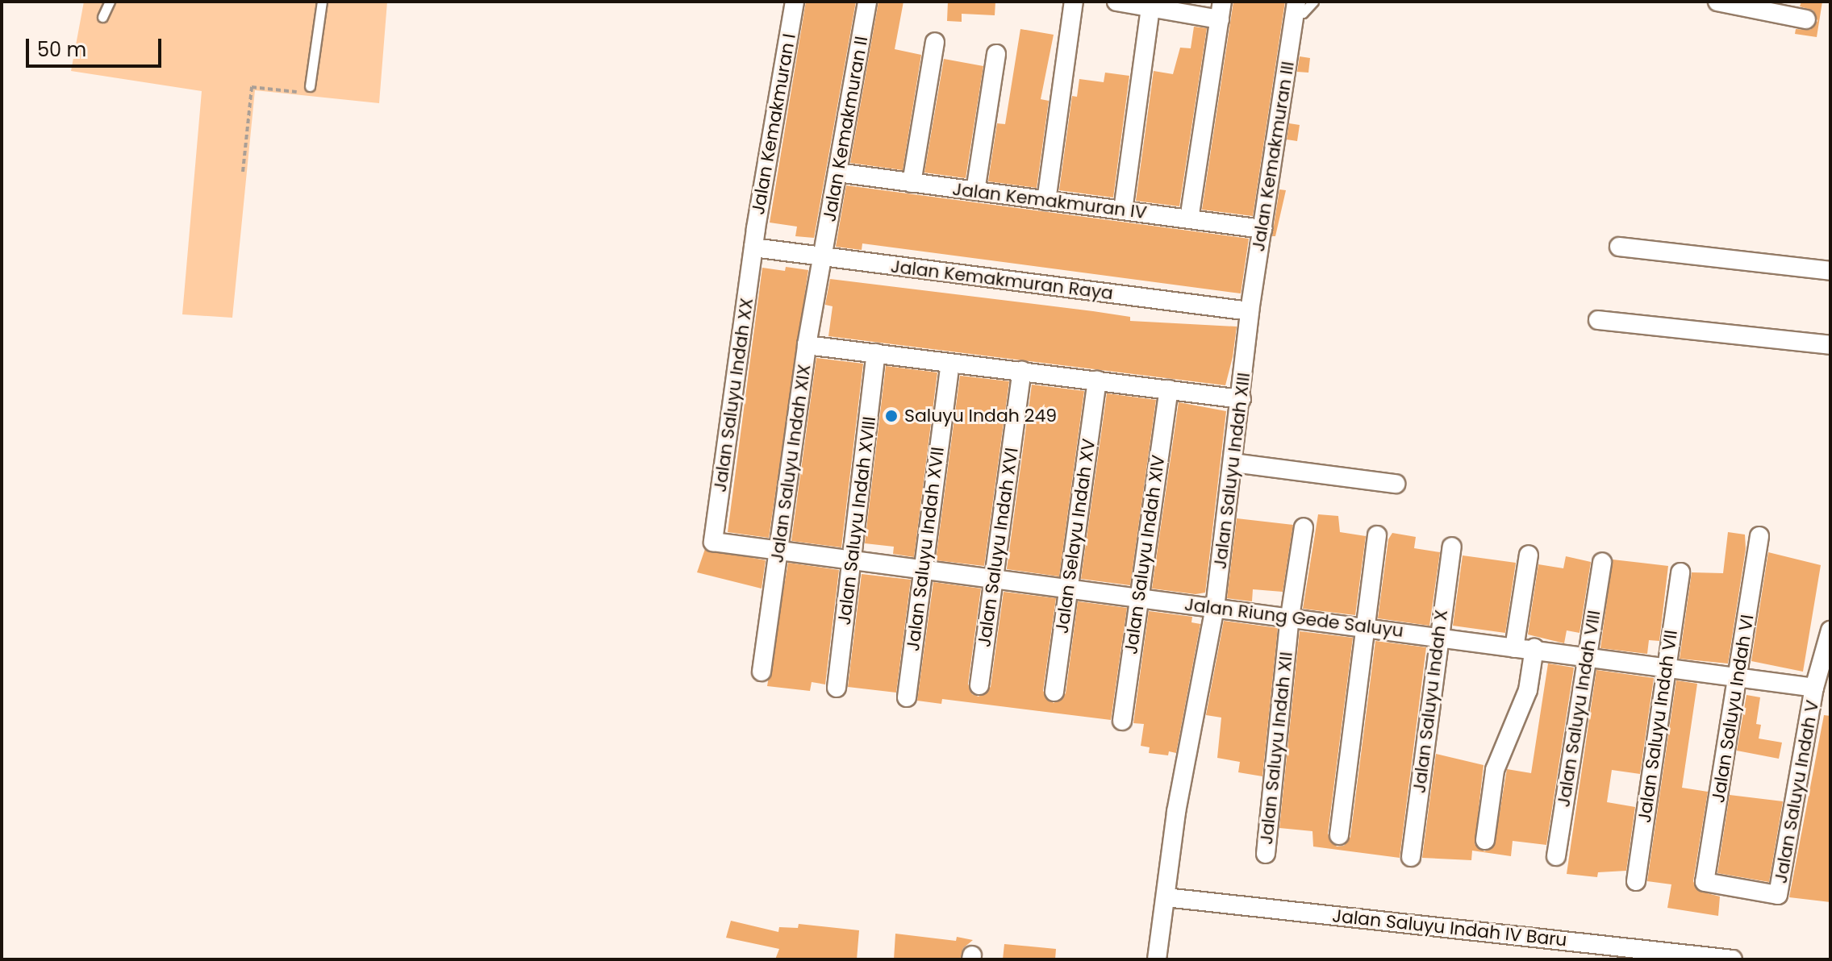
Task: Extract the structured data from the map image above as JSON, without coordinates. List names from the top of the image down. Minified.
{"streets":{"street":["Jalan Kemakmuran I","Jalan Kemakmuran II","Jalan Kemakmuran III","Jalan Kemakmuran IV","Jalan Kemakmuran Raya","Jalan Saluyu Indah XX","Jalan Saluyu Indah XIX","Jalan Saluyu Indah XIII","Jalan Saluyu Indah XVIII","Jalan Selayu Indah XV","Jalan Saluyu Indah XVI","Jalan Saluyu Indah XVII","Jalan Saluyu Indah XIV","Jalan Riung Gede Saluyu","Jalan Saluyu Indah X","Jalan Saluyu Indah VIII","Jalan Saluyu Indah VI","Jalan Saluyu Indah VII","Jalan Saluyu Indah XII","Jalan Saluyu Indah V","Jalan Saluyu Indah IV Baru"]},"crossings":[["Jalan Kemakmuran I","Jalan Kemakmuran Raya"],["Jalan Kemakmuran I","Jalan Saluyu Indah XX"],["Jalan Kemakmuran II","Jalan Kemakmuran IV"],["Jalan Kemakmuran II","Jalan Kemakmuran Raya"],["Jalan Kemakmuran II","Jalan Saluyu Indah XIX"],["Jalan Kemakmuran III","Jalan Kemakmuran IV"],["Jalan Kemakmuran III","Jalan Kemakmuran Raya"],["Jalan Kemakmuran III","Jalan Saluyu Indah XIII"],["Jalan Kemakmuran Raya","Jalan Saluyu Indah XX"],["Jalan Kemakmuran Raya","Jalan Saluyu Indah XIX"],["Jalan Kemakmuran Raya","Jalan Saluyu Indah XIII"],["Jalan Saluyu Indah XX","Jalan Riung Gede Saluyu"],["Jalan Saluyu Indah XIX","Jalan Riung Gede Saluyu"],["Jalan Saluyu Indah XIII","Jalan Riung Gede Saluyu"],["Jalan Saluyu Indah XIII","Jalan Saluyu Indah IV Baru"],["Jalan Saluyu Indah XVIII","Jalan Riung Gede Saluyu"],["Jalan Selayu Indah XV","Jalan Riung Gede Saluyu"],["Jalan Saluyu Indah XVI","Jalan Riung Gede Saluyu"],["Jalan Saluyu Indah XVII","Jalan Riung Gede Saluyu"],["Jalan Saluyu Indah XIV","Jalan Riung Gede Saluyu"],["Jalan Riung Gede Saluyu","Jalan Saluyu Indah X"],["Jalan Riung Gede Saluyu","Jalan Saluyu Indah VIII"],["Jalan Riung Gede Saluyu","Jalan Saluyu Indah VI"],["Jalan Riung Gede Saluyu","Jalan Saluyu Indah VII"],["Jalan Riung Gede Saluyu","Jalan Saluyu Indah XII"],["Jalan Riung Gede Saluyu","Jalan Saluyu Indah V"],["Jalan Saluyu Indah VI","Jalan Saluyu Indah V"]],"places":["Saluyu Indah 249"],"scale_bar":"50 m"}
